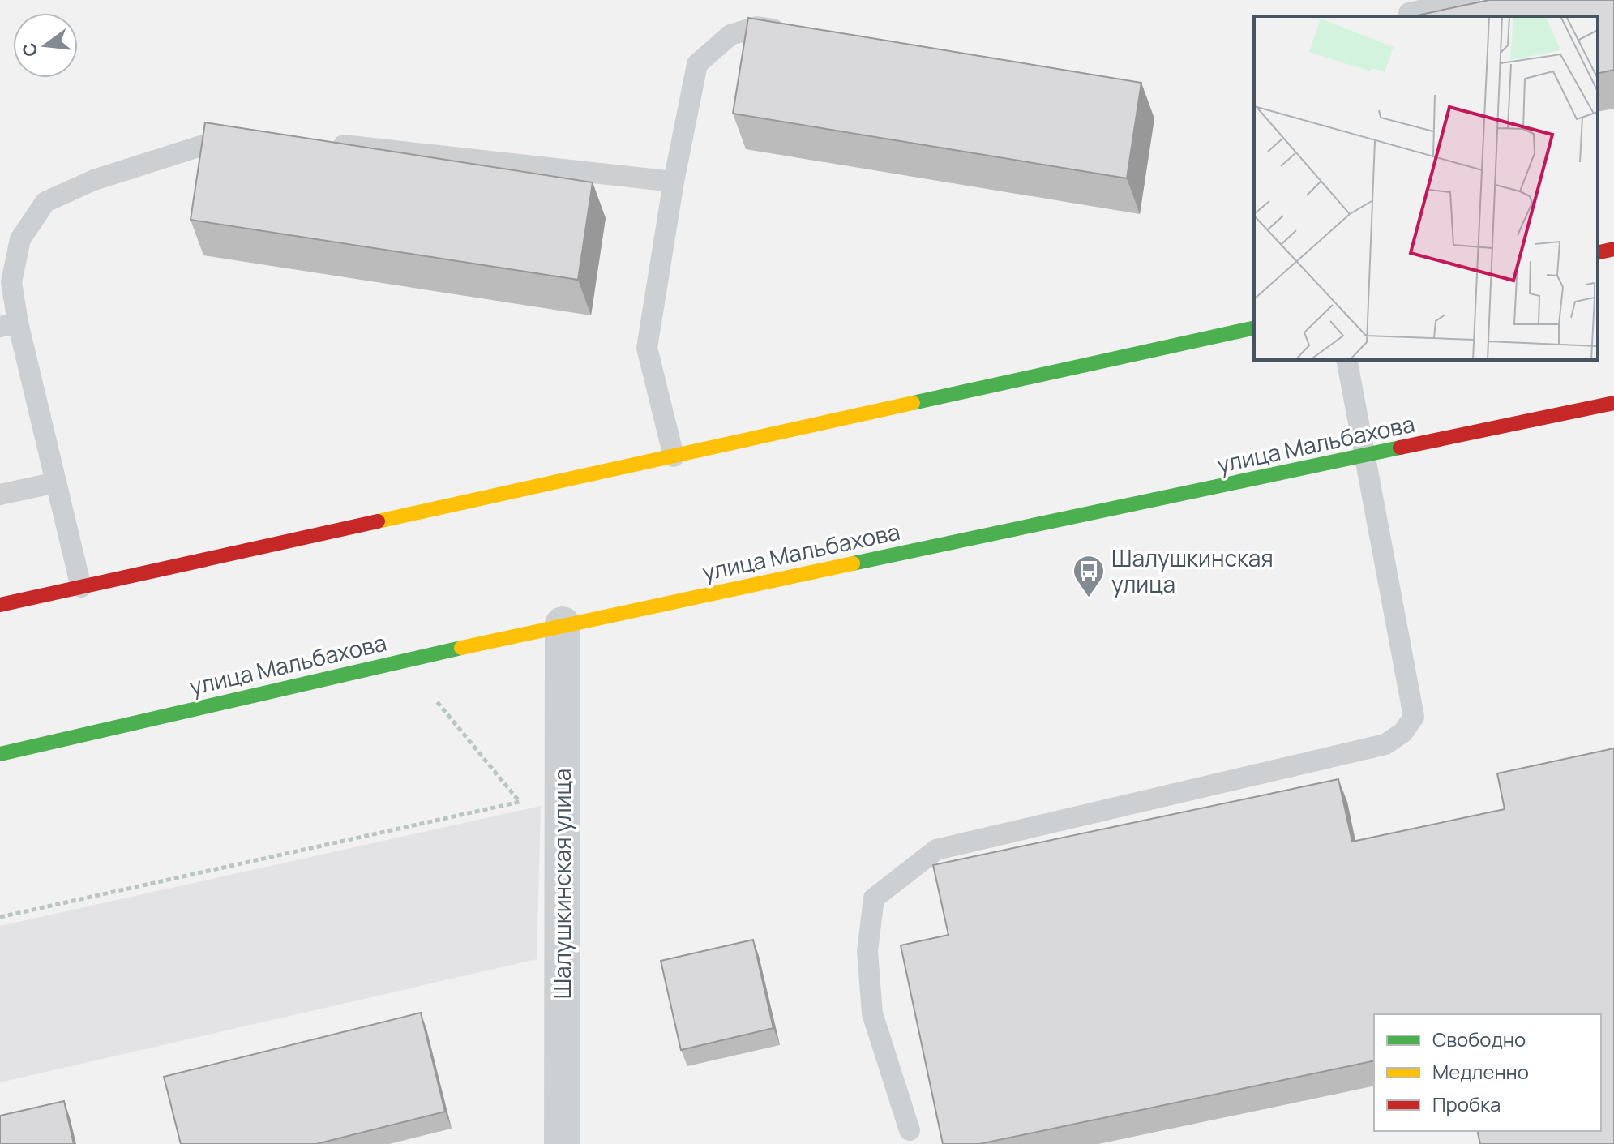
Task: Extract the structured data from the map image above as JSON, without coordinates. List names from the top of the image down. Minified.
{"streets":{"main road":["улица Мальбахова"],"street":["Шалушкинская улица"]},"crossings":[["улица Мальбахова","Шалушкинская улица"]],"places":{"bus stop":["Шалушкинская улица"]},"legend":["Свободно","Медленно","Пробка"],"north":"left"}
